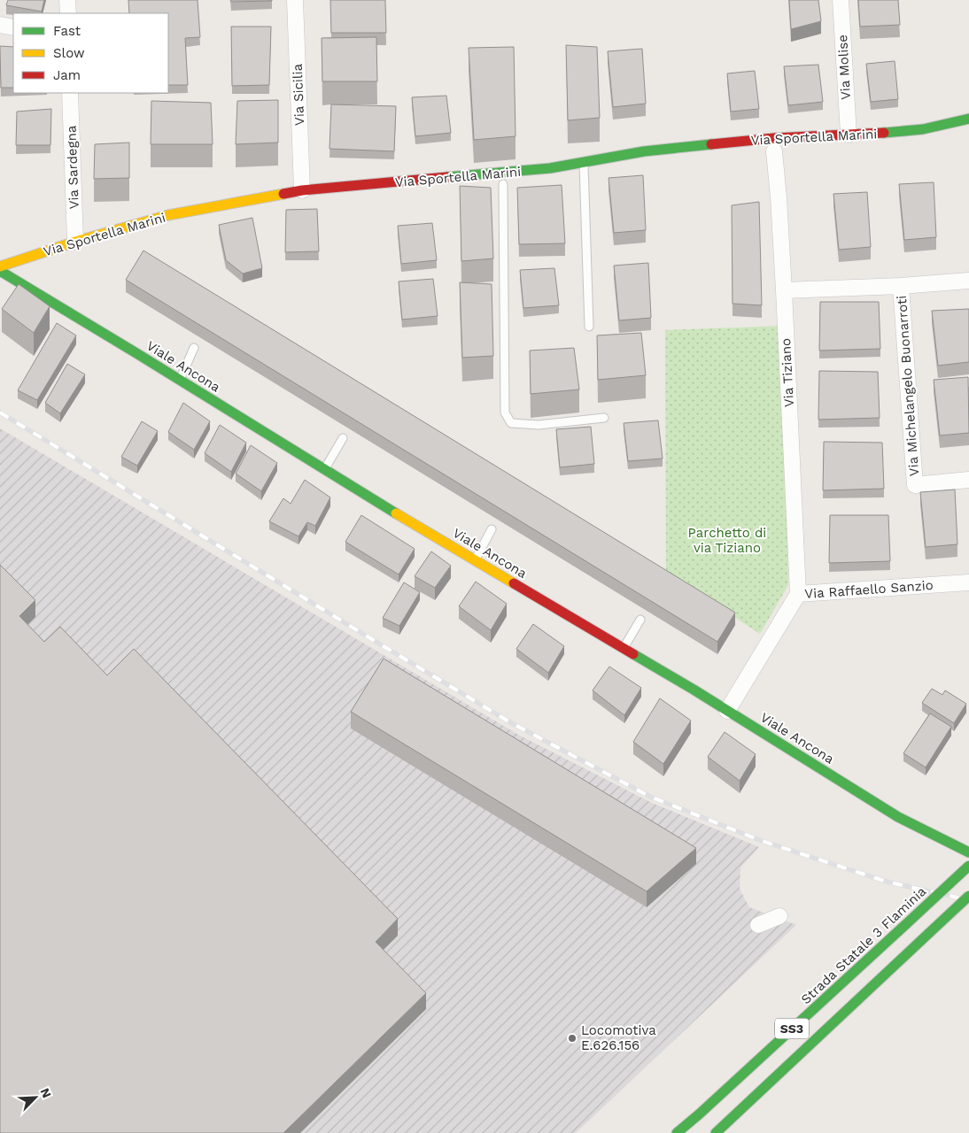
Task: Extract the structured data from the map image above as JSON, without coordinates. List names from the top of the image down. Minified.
{"streets":{"main road":["Via Sportella Marini","Viale Ancona","Strada Statale 3 Flaminia","SS3"],"street":["Via Molise","Via Sicilia","Via Sardegna","Via Tiziano","Via Michelangelo Buonarroti","Via Raffaello Sanzio"]},"crossings":[["Via Molise","Via Sportella Marini"],["Via Sicilia","Via Sportella Marini"],["Via Sportella Marini","Via Sardegna"],["Viale Ancona","Via Raffaello Sanzio"],["Via Tiziano","Via Michelangelo Buonarroti"],["Via Tiziano","Via Raffaello Sanzio"]],"parks":["Parchetto di via Tiziano"],"places":["Locomotiva E.626.156"],"legend":["Fast","Slow","Jam"],"north":"top right"}
